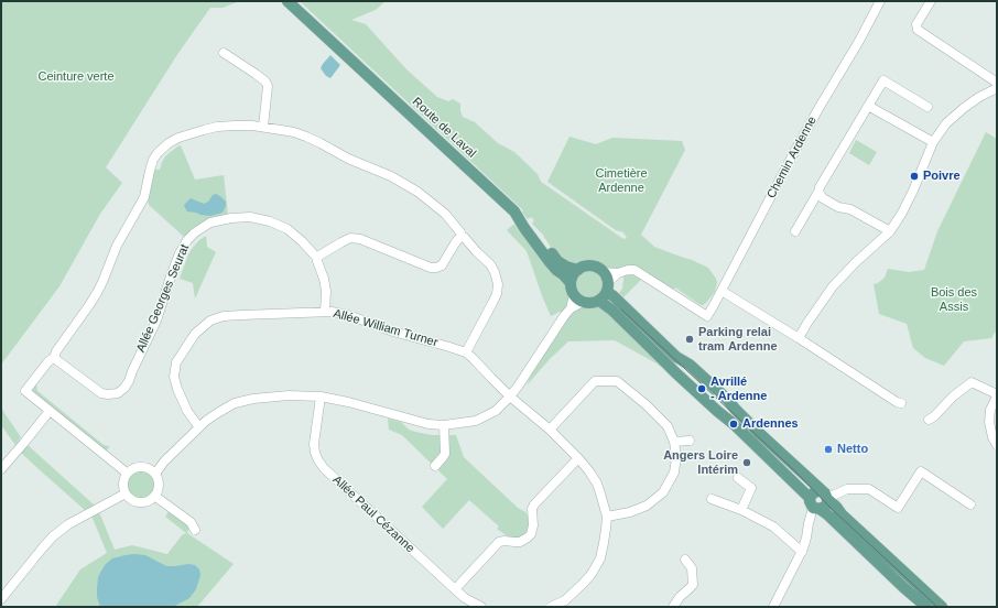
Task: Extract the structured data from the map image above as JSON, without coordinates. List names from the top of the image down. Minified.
{"streets":{"main road":["Route de Laval"],"street":["Chemin Ardenne","Allée Georges Seurat","Allée William Turner","Allée Paul Cézanne"]},"crossings":[["Allée Georges Seurat","Allée William Turner"]],"parks":["Ceinture verte","Cimetière Ardenne","Bois des Assis"],"places":["Poivre","Parking relai tram Ardenne","Avrillé - Ardenne","Ardennes","Netto","Angers Loire Intérim"]}
